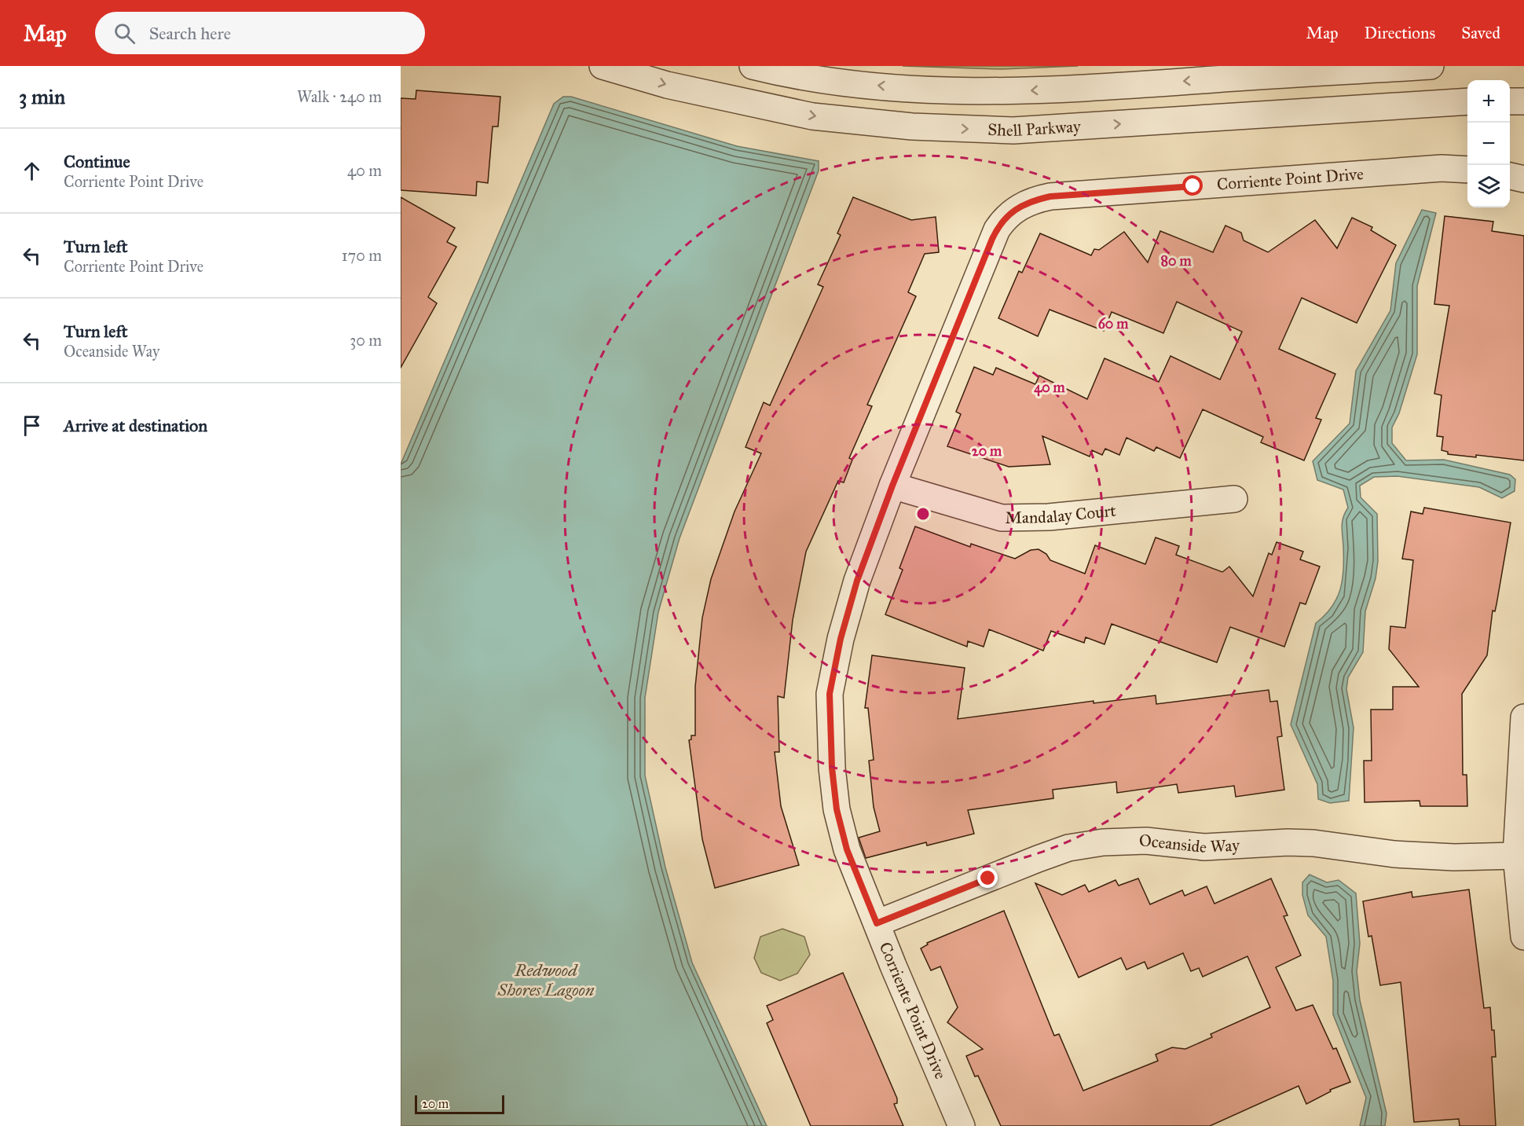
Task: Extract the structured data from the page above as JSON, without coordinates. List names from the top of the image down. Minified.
{"streets":{"street":["Shell Parkway","Corriente Point Drive","Mandalay Court","Oceanside Way"]},"crossings":[["Corriente Point Drive","Mandalay Court"],["Corriente Point Drive","Oceanside Way"]],"water":["Redwood Shores Lagoon"],"scale_bar":"20 m","page":{"header":"Map","search":"Search here","nav":["Map","Directions","Saved"],"heading":["3 min","Walk · 240 m"],"map_buttons":["+","−"],"list":[["Continue","Corriente Point Drive","40 m"],["Turn left","Corriente Point Drive","170 m"],["Turn left","Oceanside Way","30 m"],"Arrive at destination"],"scale":"20 m"},"rings":["80 m","60 m","40 m","20 m"]}
